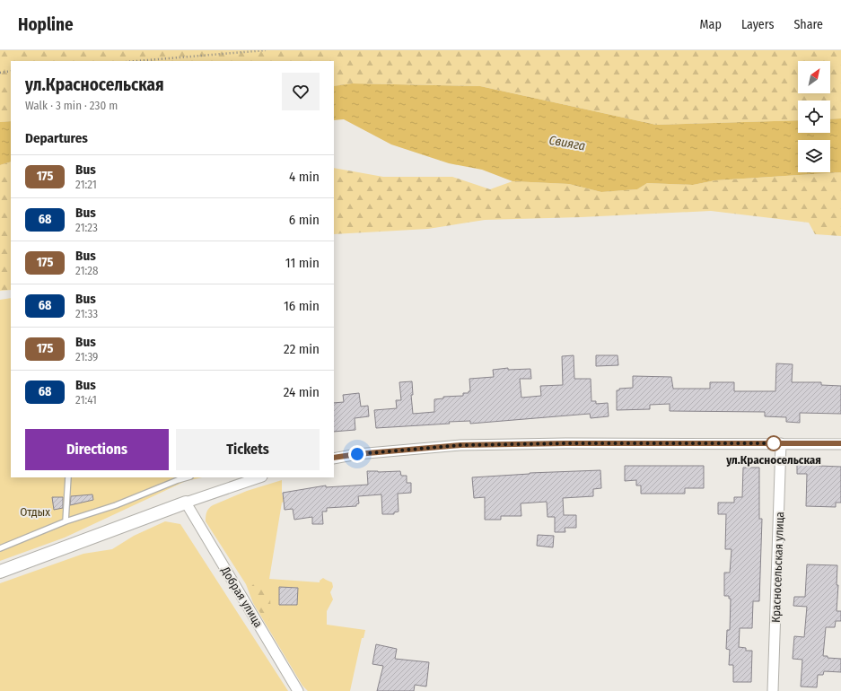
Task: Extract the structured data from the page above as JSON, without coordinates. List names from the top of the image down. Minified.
{"streets":{"street":["Красносельская улица","Добрая улица"]},"water":["Свияга"],"parks":["Отдых"],"places":["ул.Красносельская"],"lines":["bus line 175"],"north":"top right","page":{"header":"Hopline","nav":["Map","Layers","Share"],"heading":[["ул.Красносельская","Walk · 3 min · 230 m"],"Departures"],"list":[{"mark":"175","name":"Bus","note":"21:21","value":"4 min"},{"mark":"68","name":"Bus","note":"21:23","value":"6 min"},{"mark":"175","name":"Bus","note":"21:28","value":"11 min"},{"mark":"68","name":"Bus","note":"21:33","value":"16 min"},{"mark":"175","name":"Bus","note":"21:39","value":"22 min"},{"mark":"68","name":"Bus","note":"21:41","value":"24 min"}],"buttons":["Directions","Tickets"]}}
